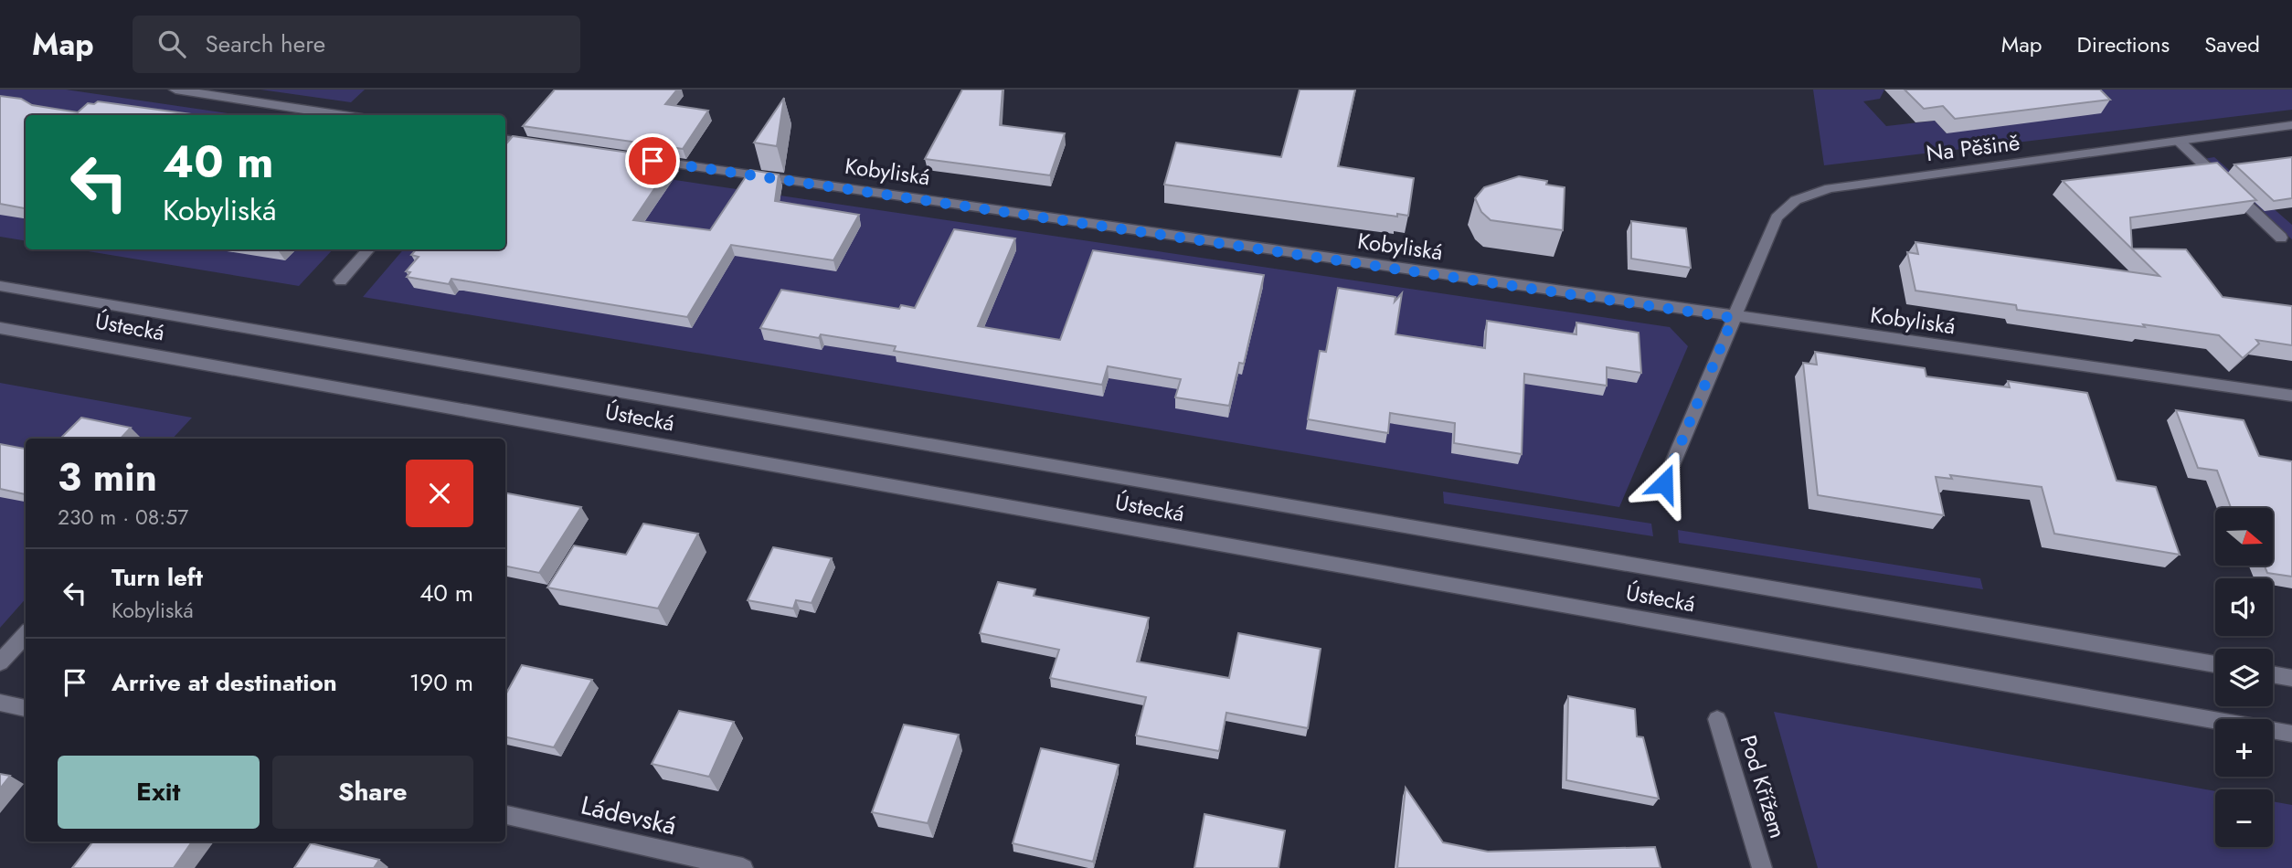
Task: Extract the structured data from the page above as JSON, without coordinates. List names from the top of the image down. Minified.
{"streets":{"main road":["Na Pěšině","Kobyliská","Ústecká","Pod Křížem","Ládevská"]},"crossings":[["Na Pěšině","Kobyliská"]],"north":"right","page":{"header":"Map","search":"Search here","nav":["Map","Directions","Saved"],"turn":["40 m","Kobyliská"],"heading":["3 min","230 m · 08:57"],"map_buttons":["+","−"],"list":[{"name":"Turn left","note":"Kobyliská","value":"40 m"},{"name":"Arrive at destination","value":"190 m"}],"buttons":["Exit","Share"]}}
